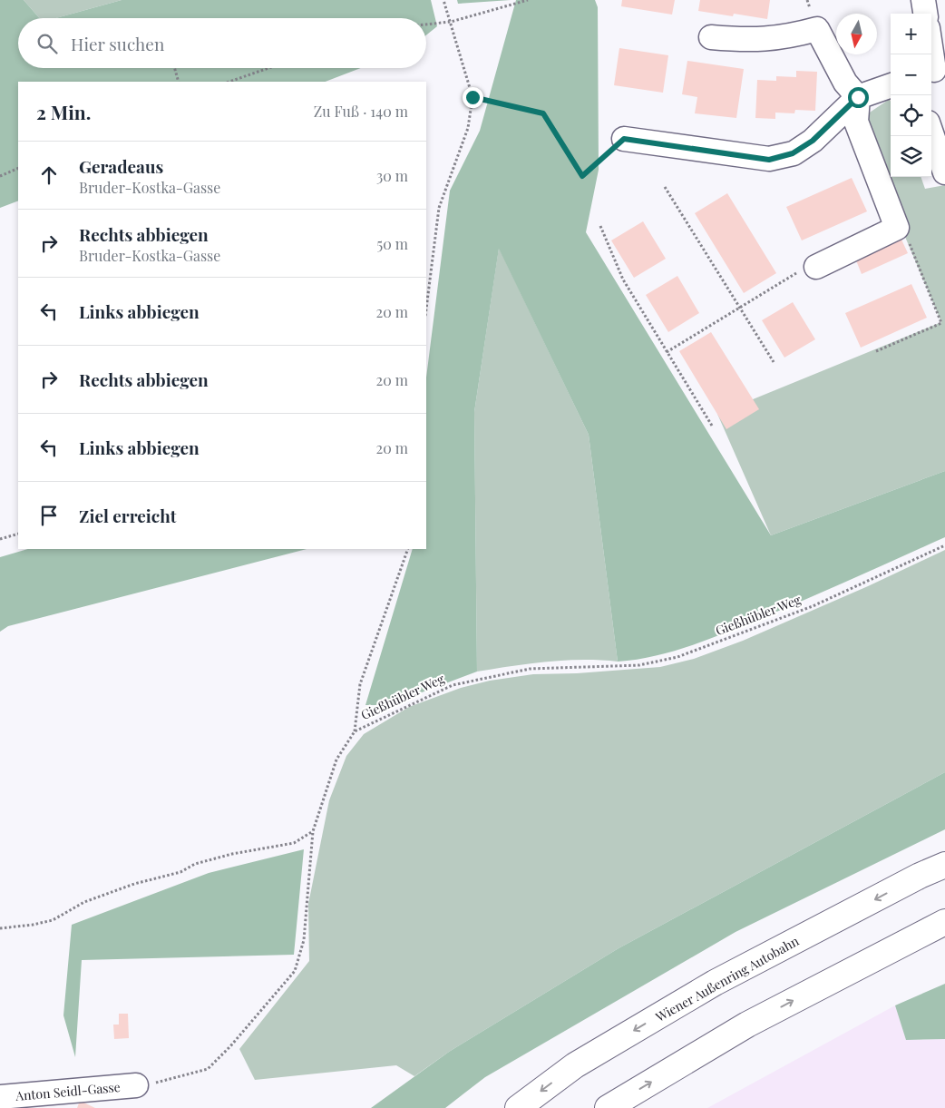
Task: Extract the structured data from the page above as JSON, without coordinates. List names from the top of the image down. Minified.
{"streets":{"highway":["Wiener Außenring Autobahn"],"street":["Anton Seidl-Gasse"],"path":["Gießhübler Weg"]},"crossings":[["Gießhübler Weg","Anton Seidl-Gasse"]],"north":"bottom","page":{"map_buttons":["+","−"],"search":"Hier suchen","heading":["2 Min.","Zu Fuß · 140 m"],"list":[["Geradeaus","Bruder-Kostka-Gasse","30 m"],["Rechts abbiegen","Bruder-Kostka-Gasse","50 m"],["Links abbiegen","20 m"],["Rechts abbiegen","20 m"],["Links abbiegen","20 m"],"Ziel erreicht"]}}
